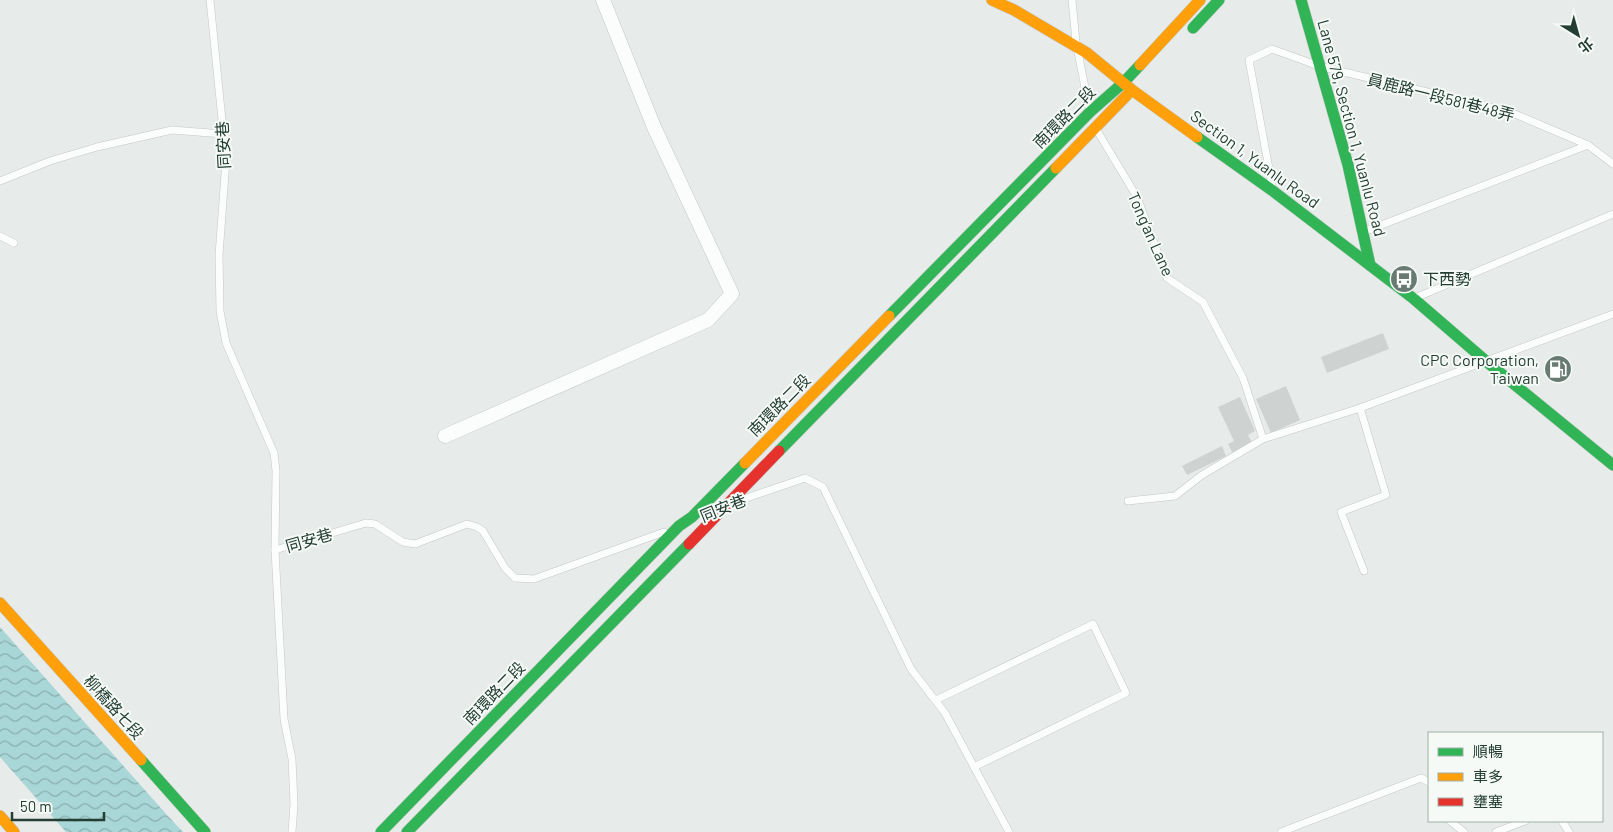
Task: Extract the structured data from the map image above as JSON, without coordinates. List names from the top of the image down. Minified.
{"streets":{"street":["南環路二段","Lane 579, Section 1, Yuanlu Road","Section 1, Yuanlu Road","柳橋路七段"],"lane":["員鹿路一段581巷48弄","同安巷","Tong’an Lane"]},"crossings":[["員鹿路一段581巷48弄","Lane 579, Section 1, Yuanlu Road"],["員鹿路一段581巷48弄","Section 1, Yuanlu Road"],["南環路二段","同安巷"],["南環路二段","Section 1, Yuanlu Road"],["南環路二段","Tong’an Lane"],["Lane 579, Section 1, Yuanlu Road","Section 1, Yuanlu Road"]],"places":{"bus stop":["下西勢"],"fuel station":["CPC Corporation, Taiwan"]},"legend":["順暢","車多","壅塞"],"scale_bar":"50 m","north":"bottom right"}
